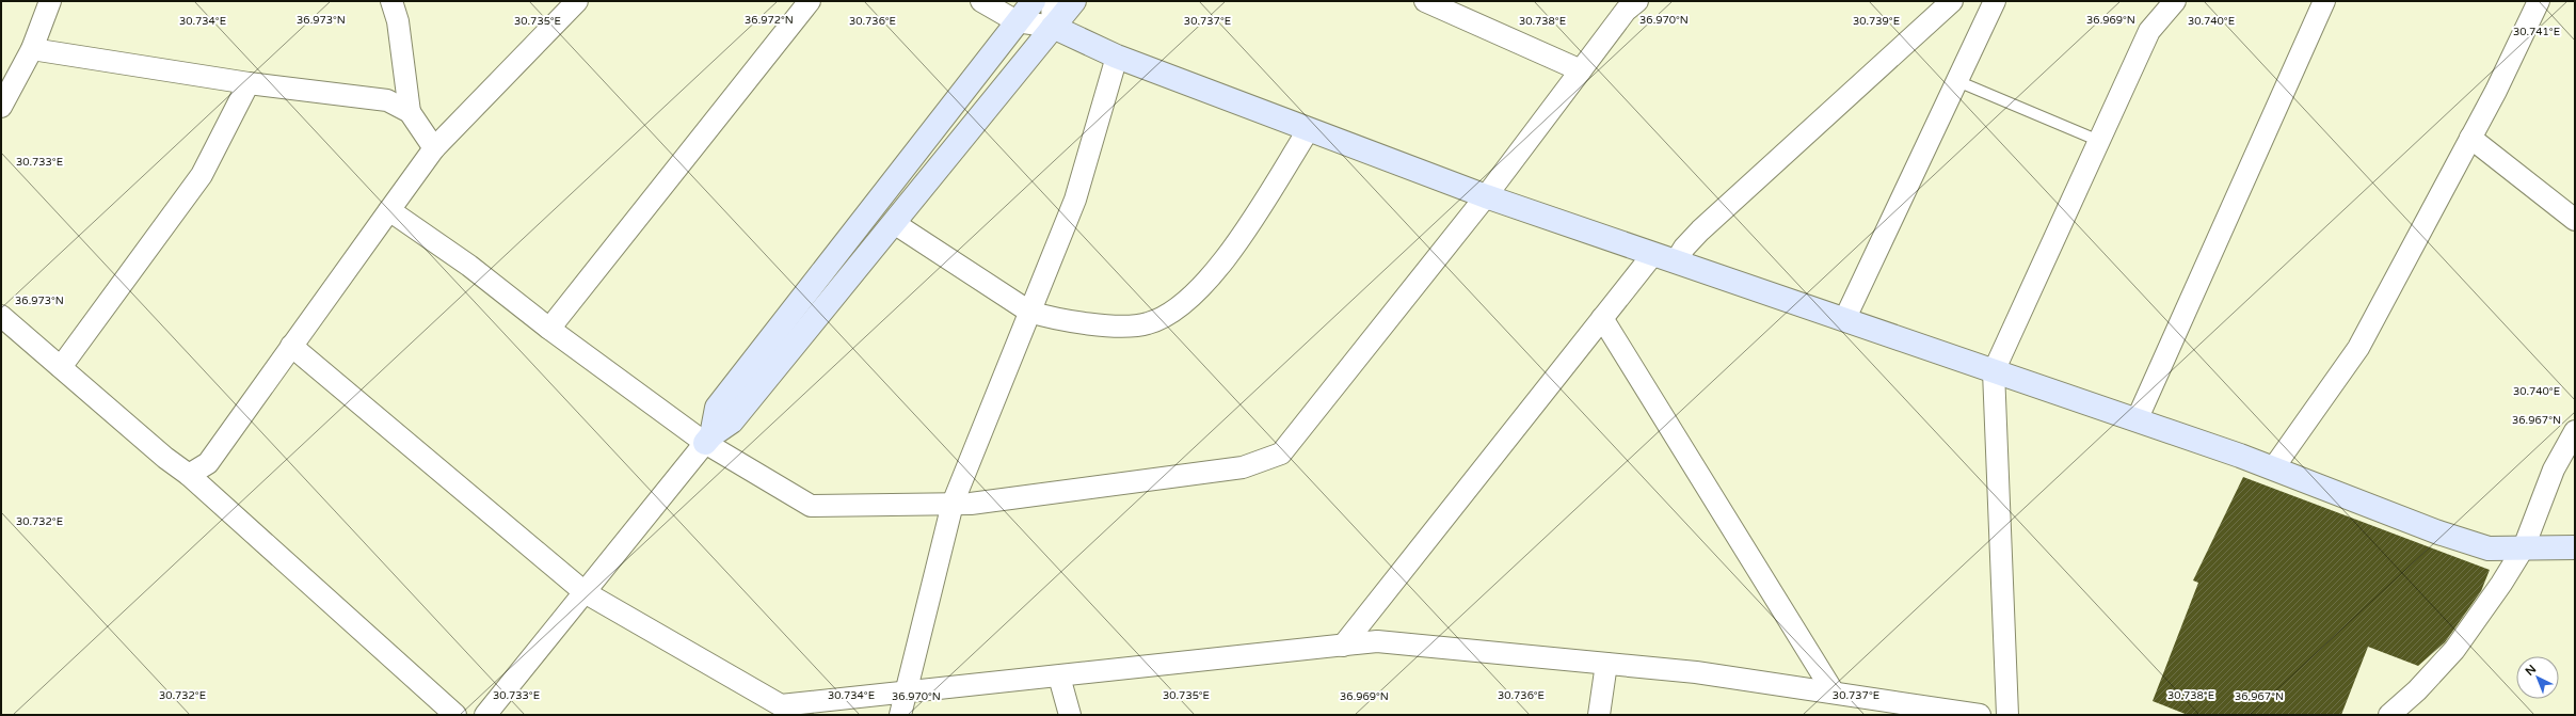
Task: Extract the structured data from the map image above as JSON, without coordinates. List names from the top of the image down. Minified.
{"north":"top left","coordinates":["36.973°N","36.972°N","36.970°N","36.969°N","30.740°E","30.739°E","30.734°E","30.735°E","30.736°E","30.737°E","30.738°E","30.741°E","30.733°E","36.967°N","30.732°E"]}
